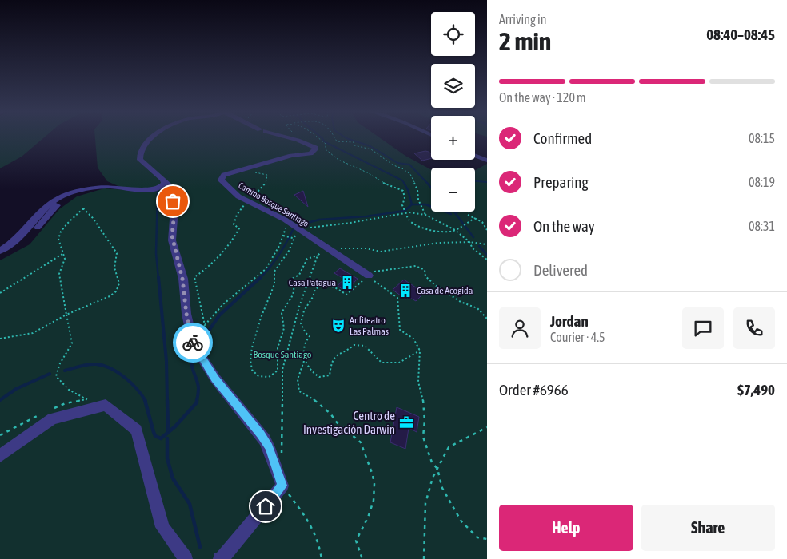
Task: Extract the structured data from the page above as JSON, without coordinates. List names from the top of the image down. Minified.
{"streets":{"street":["Camino Bosque Santiago"]},"parks":["Bosque Santiago"],"places":{"building":["Casa Patagua","Casa de Acogida"],"theatre":["Anfiteatro Las Palmas"],"office":["Centro de Investigación Darwin"]},"page":{"heading":["2 min","Arriving in","08:40–08:45"],"panel":["Jordan","Courier · 4.5","Order #6966","$7,490"],"map_buttons":["+","−"],"bar":"On the way · 120 m","list":[["Confirmed","08:15"],["Preparing","08:19"],["On the way","08:31"],"Delivered"],"buttons":["Help","Share"]}}
